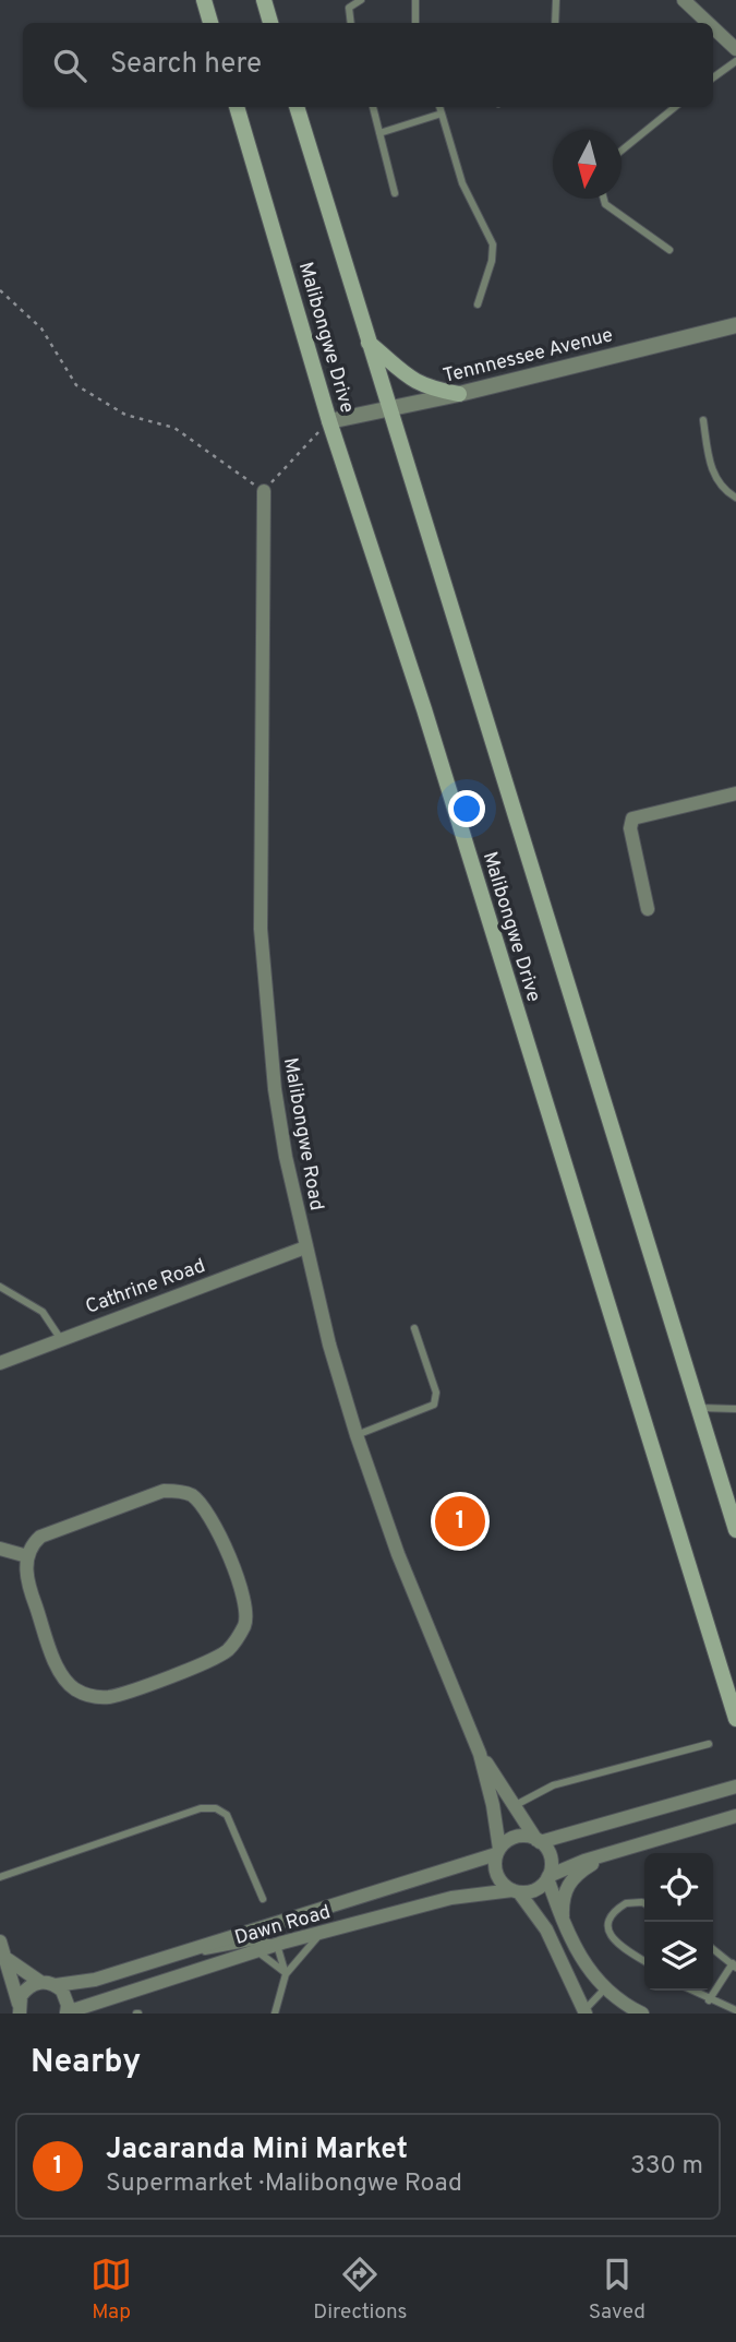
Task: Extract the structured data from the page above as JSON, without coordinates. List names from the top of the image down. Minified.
{"streets":{"main road":["Malibongwe Drive"],"street":["Tennnessee Avenue","Malibongwe Road","Cathrine Road","Dawn Road"]},"crossings":[["Malibongwe Drive","Tennnessee Avenue"],["Malibongwe Road","Cathrine Road"],["Malibongwe Road","Dawn Road"]],"north":"bottom","page":{"search":"Search here","pins":"1","heading":"Nearby","list":[{"mark":"1","name":"Jacaranda Mini Market","note":"Supermarket · Malibongwe Road","value":"330 m"}],"nav":["Map","Directions","Saved"]}}
